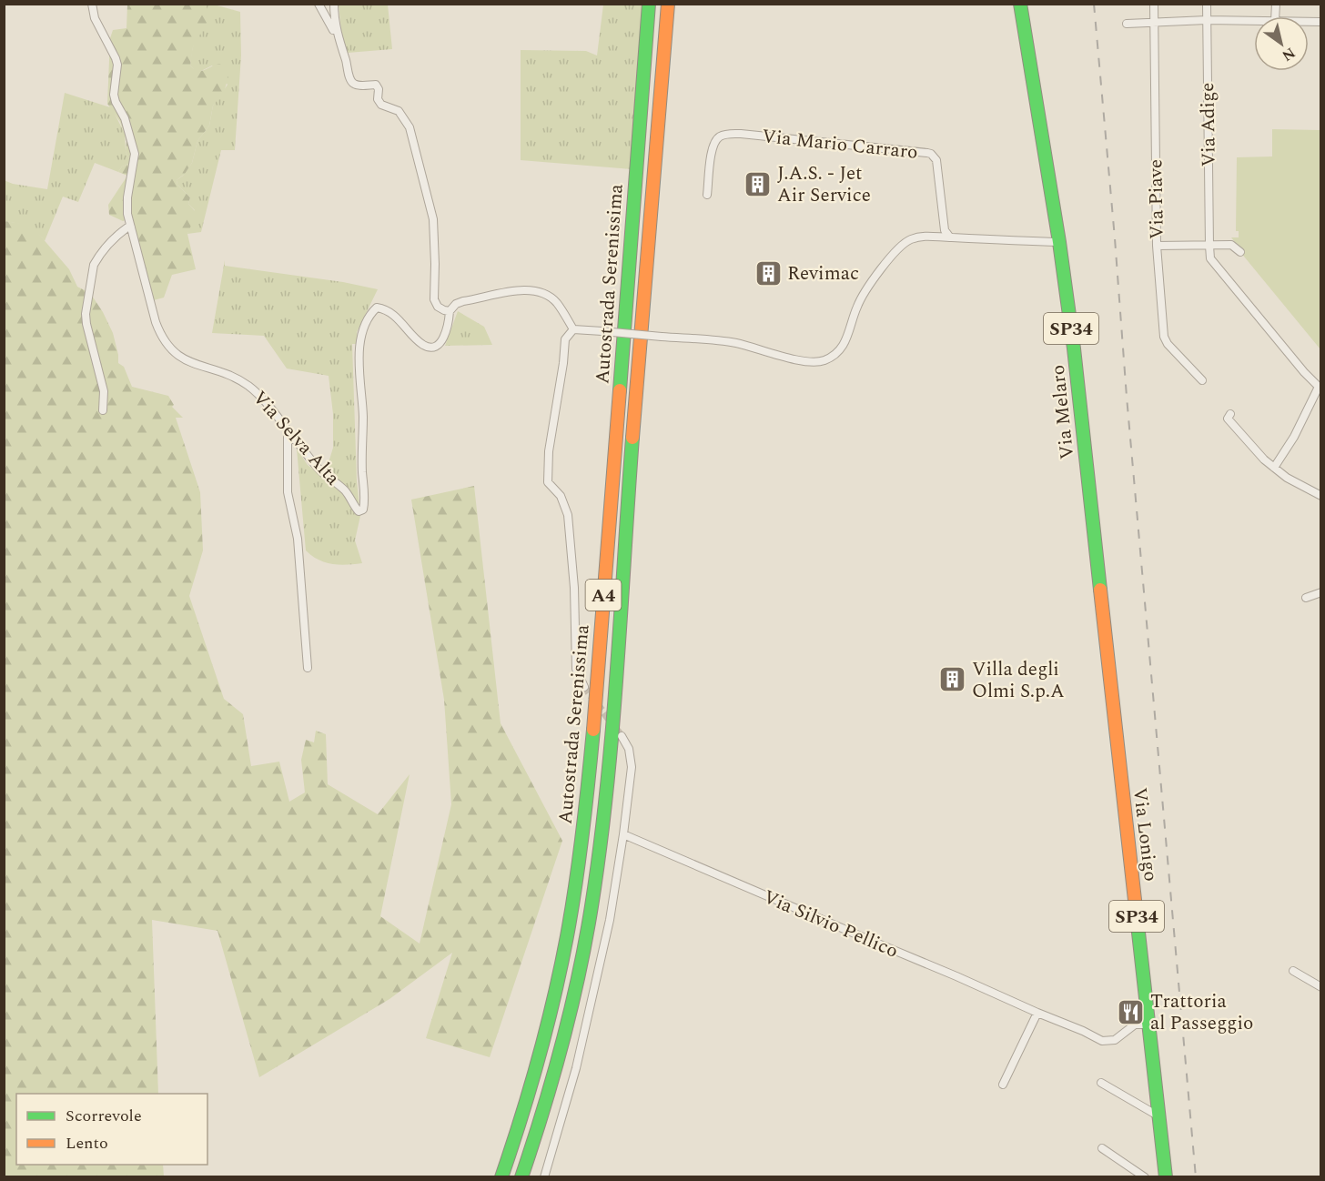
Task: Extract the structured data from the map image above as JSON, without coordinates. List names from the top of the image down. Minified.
{"streets":{"main road":["Autostrada Serenissima","SP34","Via Melaro","A4","Via Lonigo"],"street":["Via Adige","Via Mario Carraro","Via Piave","Via Selva Alta","Via Silvio Pellico"]},"crossings":[["Via Melaro","Via Lonigo"],["Via Lonigo","Via Silvio Pellico"]],"places":{"building":["J.A.S. - Jet Air Service","Revimac","Villa degli Olmi S.p.A"],"restaurant":["Trattoria al Passeggio"]},"legend":["Scorrevole","Lento"],"north":"bottom right"}
